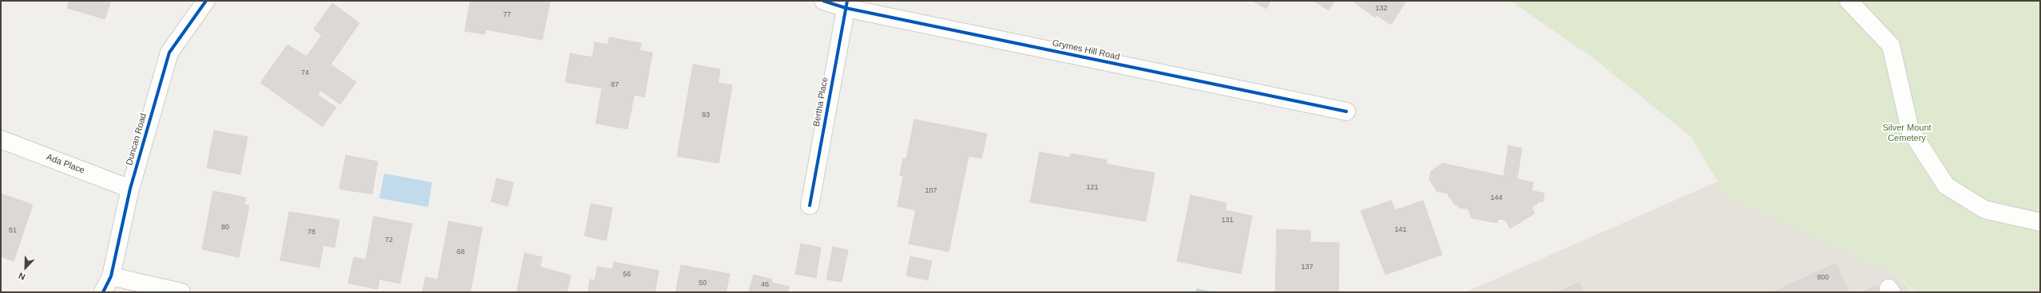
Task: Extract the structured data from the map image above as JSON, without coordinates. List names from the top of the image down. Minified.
{"streets":{"street":["Grymes Hill Road","Bertha Place","Duncan Road","Ada Place"]},"crossings":[["Grymes Hill Road","Bertha Place"],["Duncan Road","Ada Place"]],"parks":["Silver Mount Cemetery"],"house_numbers":["132","77","74","87","93","121","107","144","131","80","141","51","78","72","68","137","56","800","50","46"],"north":"bottom left"}
